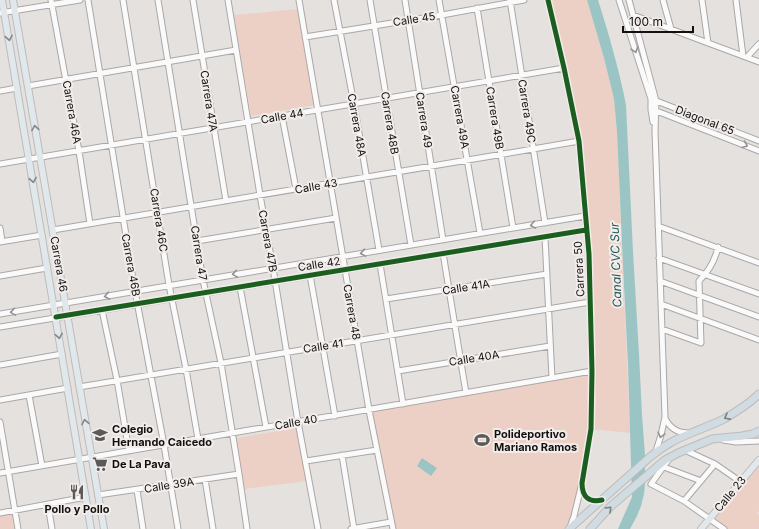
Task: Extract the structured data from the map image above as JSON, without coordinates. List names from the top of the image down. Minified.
{"streets":{"main road":["Carrera 46","Calle 23"],"street":["Calle 45","Carrera 47A","Carrera 49C","Carrera 46A","Calle 44","Carrera 49A","Carrera 49B","Carrera 49","Diagonal 65","Carrera 48B","Carrera 48A","Calle 43","Carrera 46C","Carrera 47B","Carrera 47","Calle 42","Carrera 46B","Carrera 50","Calle 41A","Carrera 48","Calle 41","Calle 40A","Calle 40","Calle 39A"]},"crossings":[["Calle 45","Carrera 49C"],["Calle 45","Carrera 49A"],["Calle 45","Carrera 49B"],["Calle 45","Carrera 49"],["Calle 45","Carrera 48B"],["Calle 45","Carrera 48A"],["Calle 45","Carrera 48"],["Carrera 47A","Calle 44"],["Carrera 47A","Calle 43"],["Carrera 49C","Calle 44"],["Carrera 49C","Calle 43"],["Carrera 49C","Calle 42"],["Carrera 46A","Calle 44"],["Carrera 46A","Calle 43"],["Calle 44","Carrera 49A"],["Calle 44","Carrera 49B"],["Calle 44","Carrera 49"],["Calle 44","Carrera 48B"],["Calle 44","Carrera 48A"],["Calle 44","Carrera 46C"],["Calle 44","Carrera 47B"],["Calle 44","Carrera 47"],["Calle 44","Carrera 46"],["Calle 44","Carrera 46B"],["Calle 44","Carrera 50"],["Calle 44","Carrera 48"],["Carrera 49A","Calle 43"],["Carrera 49A","Calle 42"],["Carrera 49B","Calle 43"],["Carrera 49B","Calle 42"],["Carrera 49","Calle 43"],["Carrera 49","Calle 42"],["Carrera 48B","Calle 43"],["Carrera 48B","Calle 42"],["Carrera 48A","Calle 43"],["Carrera 48A","Calle 42"],["Calle 43","Carrera 46C"],["Calle 43","Carrera 47B"],["Calle 43","Carrera 47"],["Calle 43","Carrera 46"],["Calle 43","Carrera 46B"],["Calle 43","Carrera 50"],["Calle 43","Carrera 48"],["Carrera 46C","Calle 42"],["Carrera 46C","Calle 41"],["Carrera 46C","Calle 40"],["Carrera 47B","Calle 42"],["Carrera 47B","Calle 41"],["Carrera 47B","Calle 40"],["Carrera 47","Calle 42"],["Carrera 47","Calle 41"],["Carrera 47","Calle 40"],["Carrera 47","Calle 39A"],["Carrera 46","Calle 42"],["Carrera 46","Calle 41"],["Carrera 46","Calle 40"],["Carrera 46","Calle 39A"],["Calle 42","Carrera 46B"],["Calle 42","Carrera 50"],["Calle 42","Carrera 48"],["Carrera 46B","Calle 41"],["Carrera 46B","Calle 40"],["Carrera 46B","Calle 39A"],["Carrera 50","Calle 41"],["Carrera 50","Calle 40"],["Carrera 48","Calle 41"],["Carrera 48","Calle 40"]],"water":["Canal CVC Sur"],"places":{"school or university":["Colegio Hernando Caicedo"],"sports":["Polideportivo Mariano Ramos"],"supermarket":["De La Pava"],"restaurant":["Pollo y Pollo"]},"scale_bar":"100 m"}
